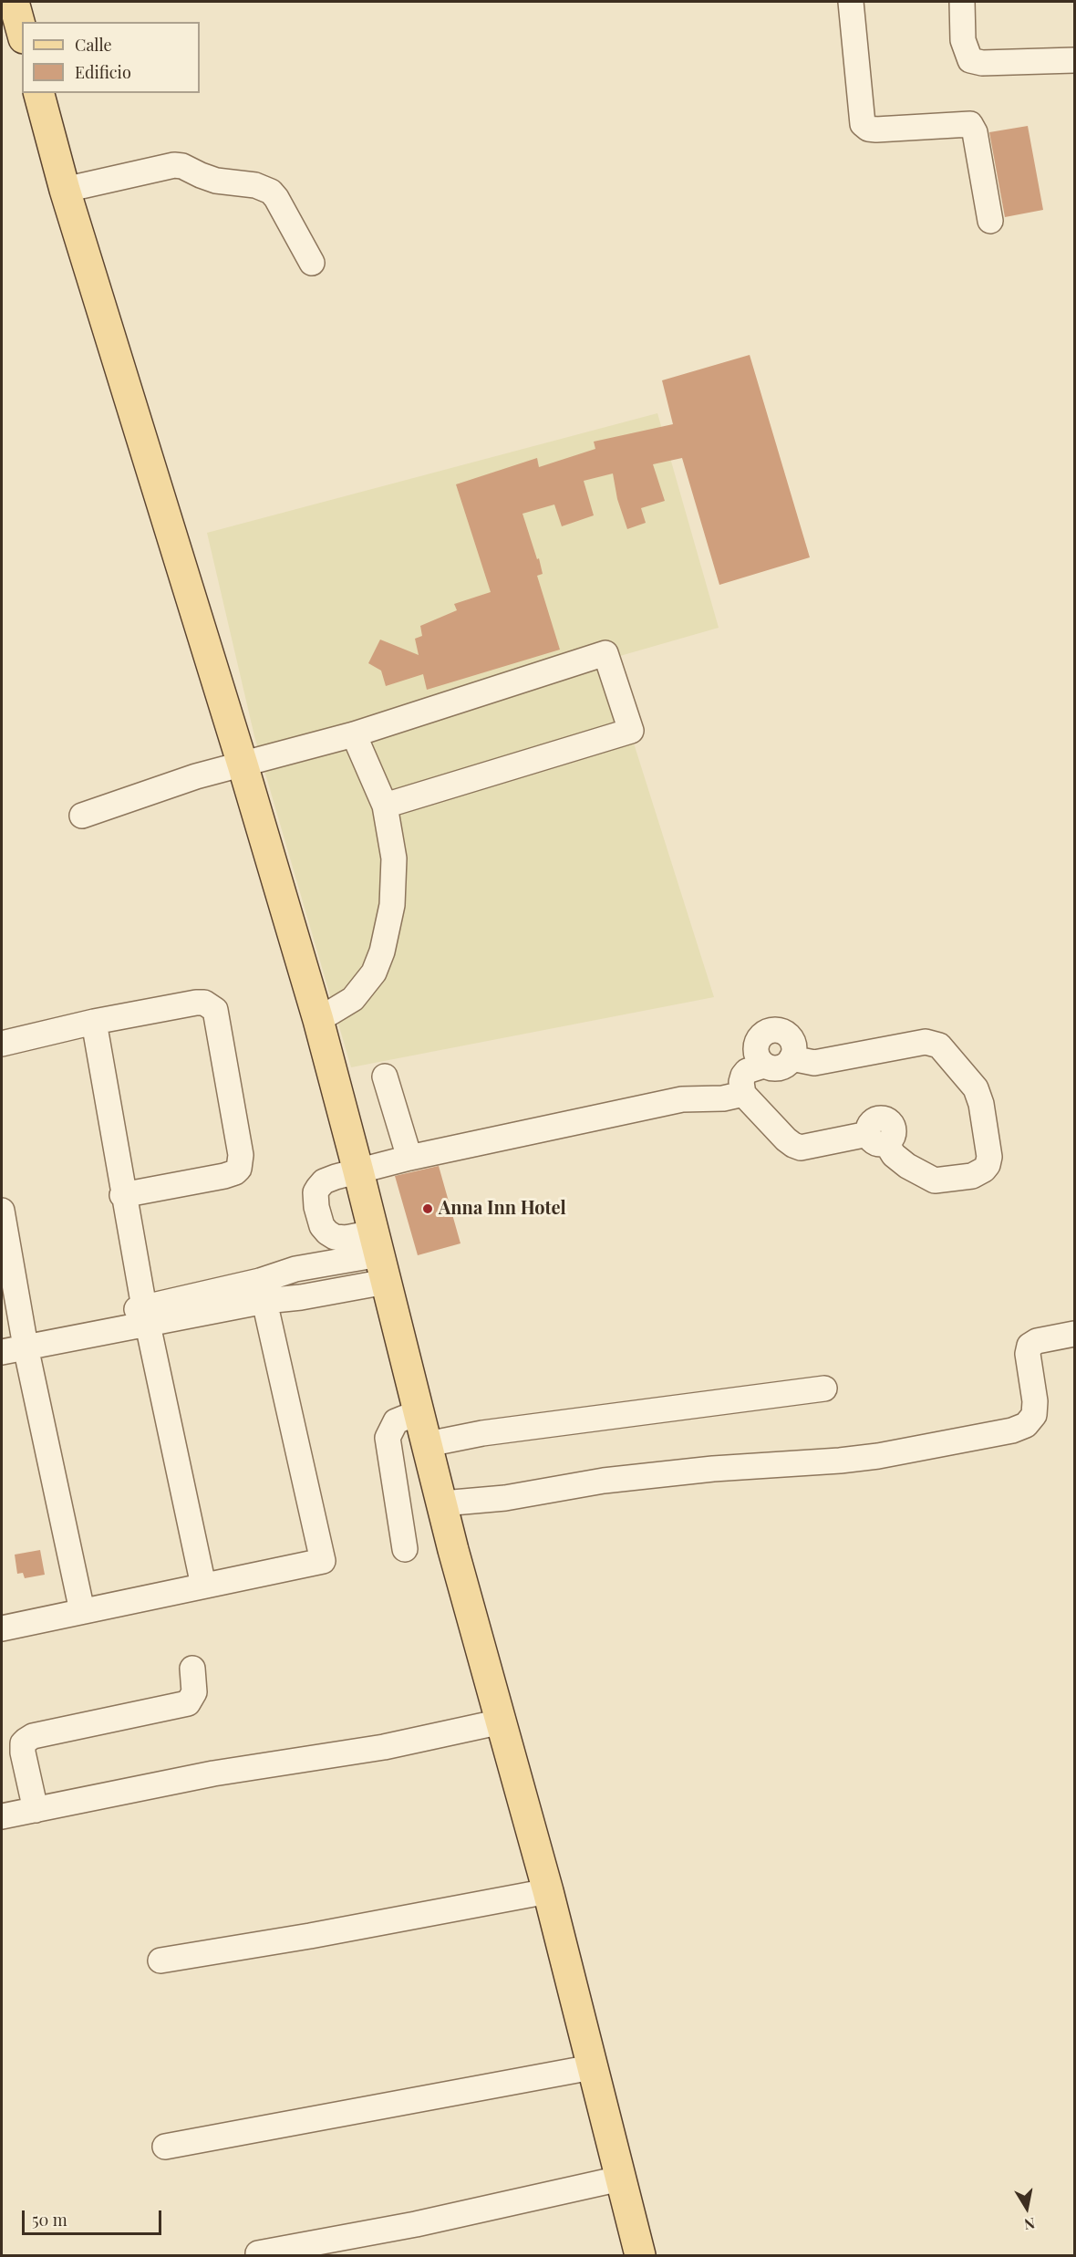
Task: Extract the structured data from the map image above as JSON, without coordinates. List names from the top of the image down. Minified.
{"places":["Anna Inn Hotel"],"legend":["Calle","Edificio"],"scale_bar":"50 m","north":"bottom"}
